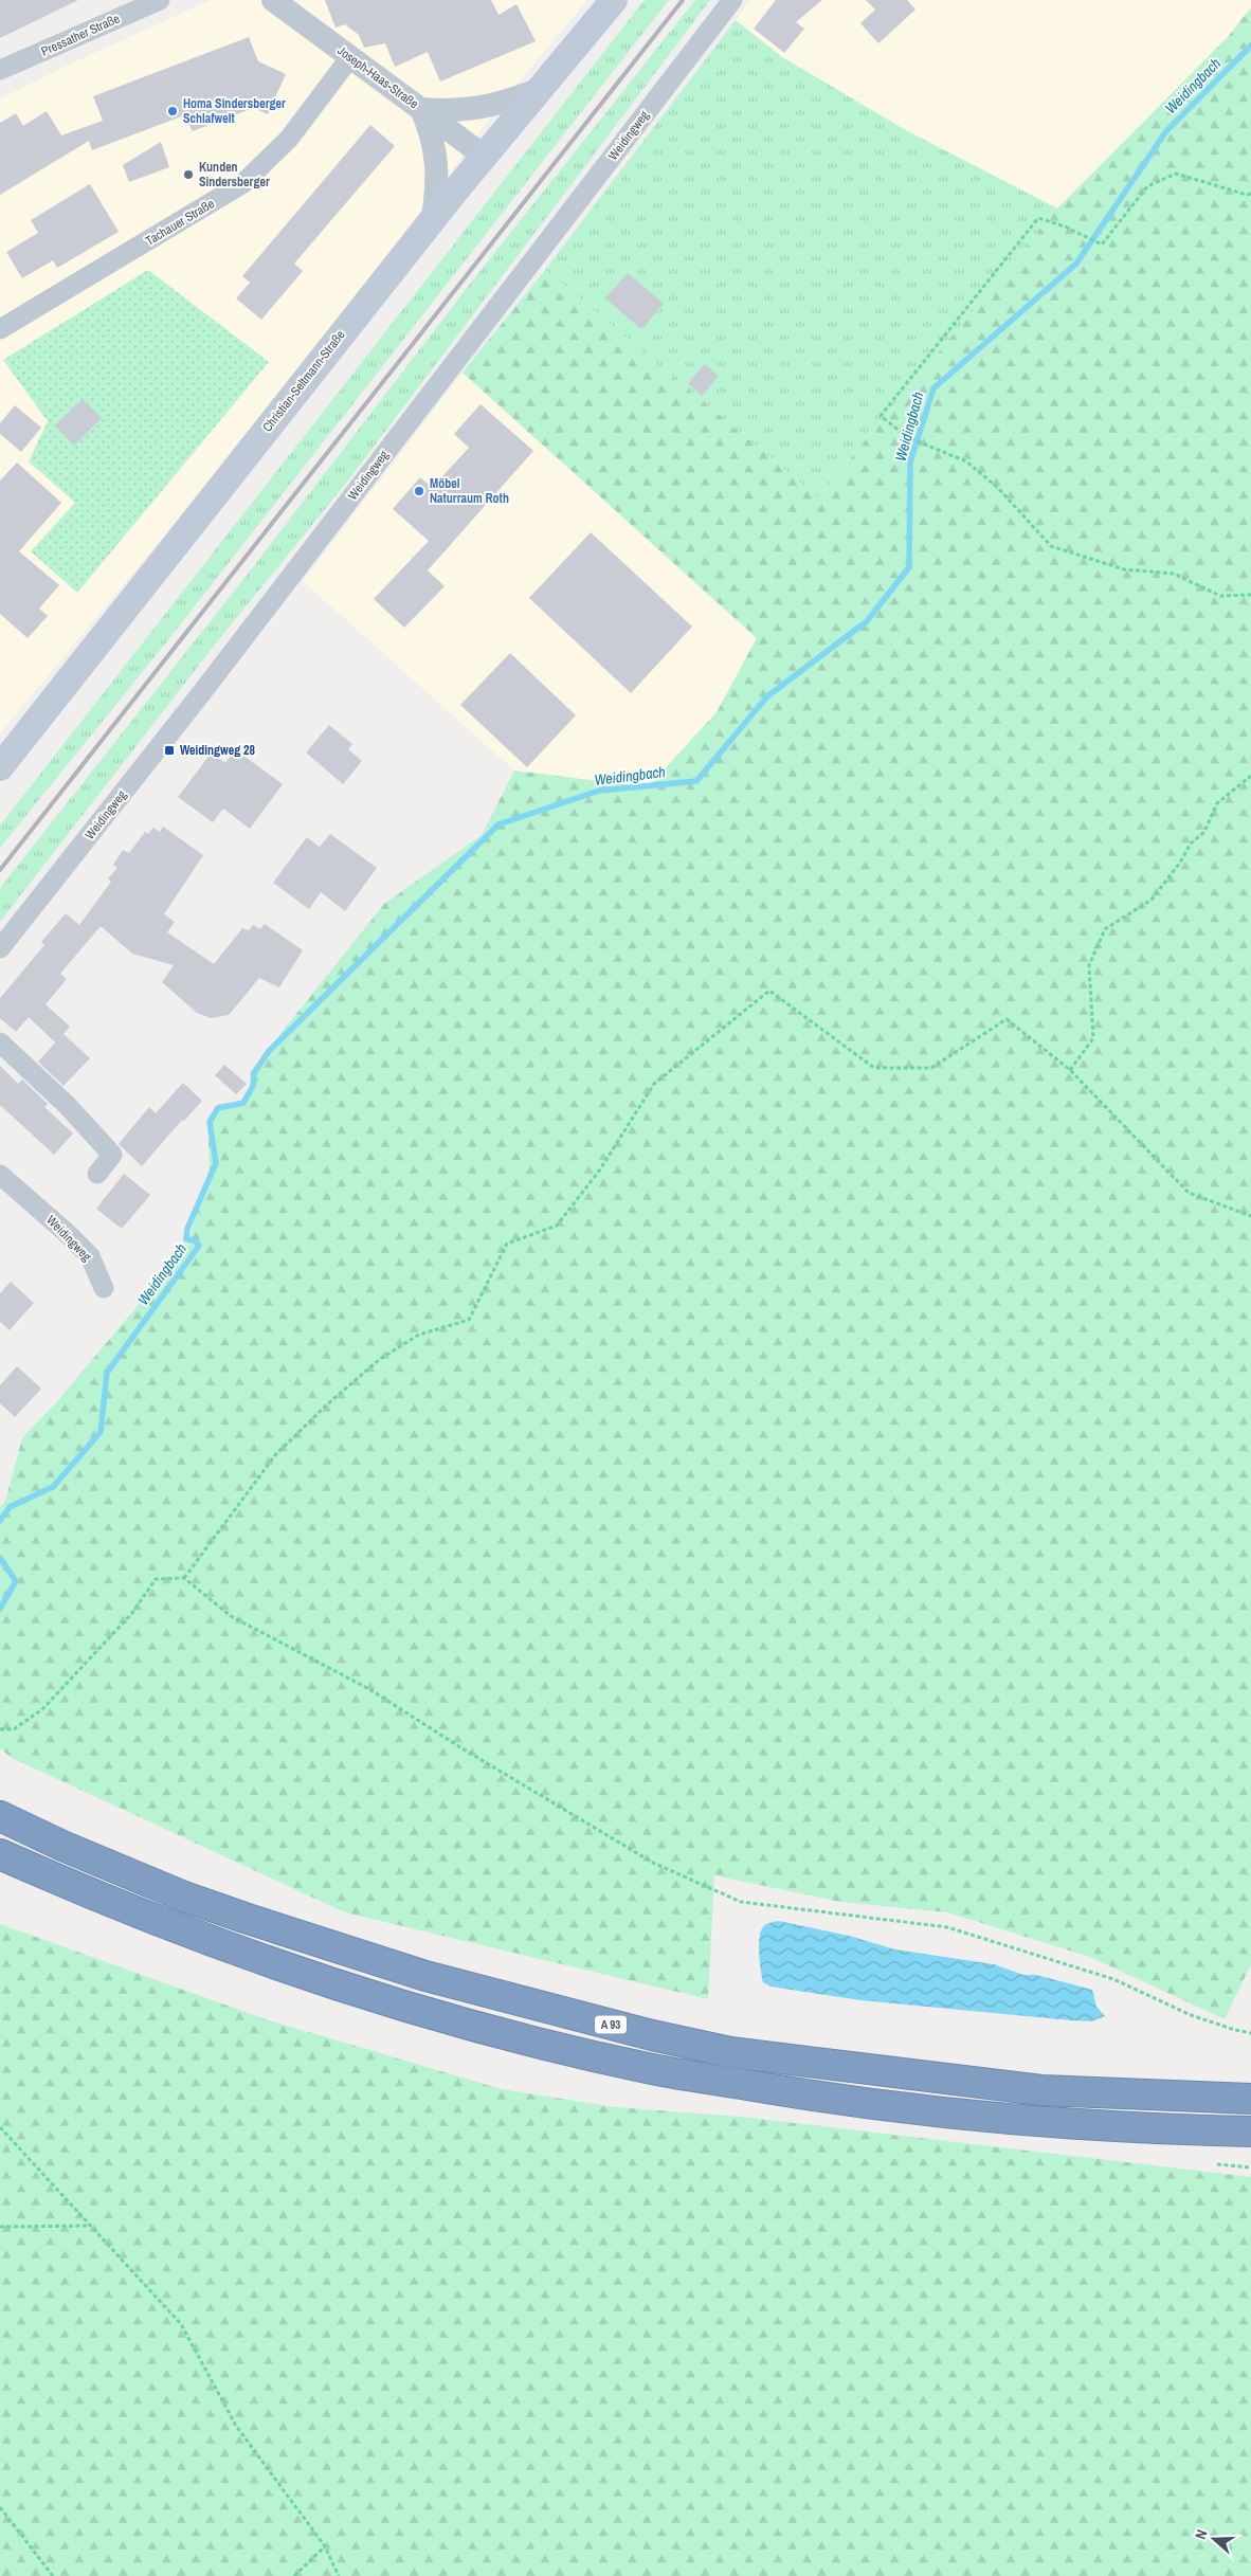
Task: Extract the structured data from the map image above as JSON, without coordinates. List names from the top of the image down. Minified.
{"streets":{"highway":["A 93"],"main road":["Christian-Seltmann-Straße"],"street":["Pressather Straße","Joseph-Haas-Straße","Weidingweg","Tachauer Straße"]},"crossings":[["Joseph-Haas-Straße","Tachauer Straße"],["Joseph-Haas-Straße","Christian-Seltmann-Straße"]],"water":["Weidingbach"],"places":{"other":["Homa Sindersberger Schlafwelt","Kunden Sindersberger","Möbel Naturraum Roth"],"transit":["Weidingweg 28"]},"north":"left"}
